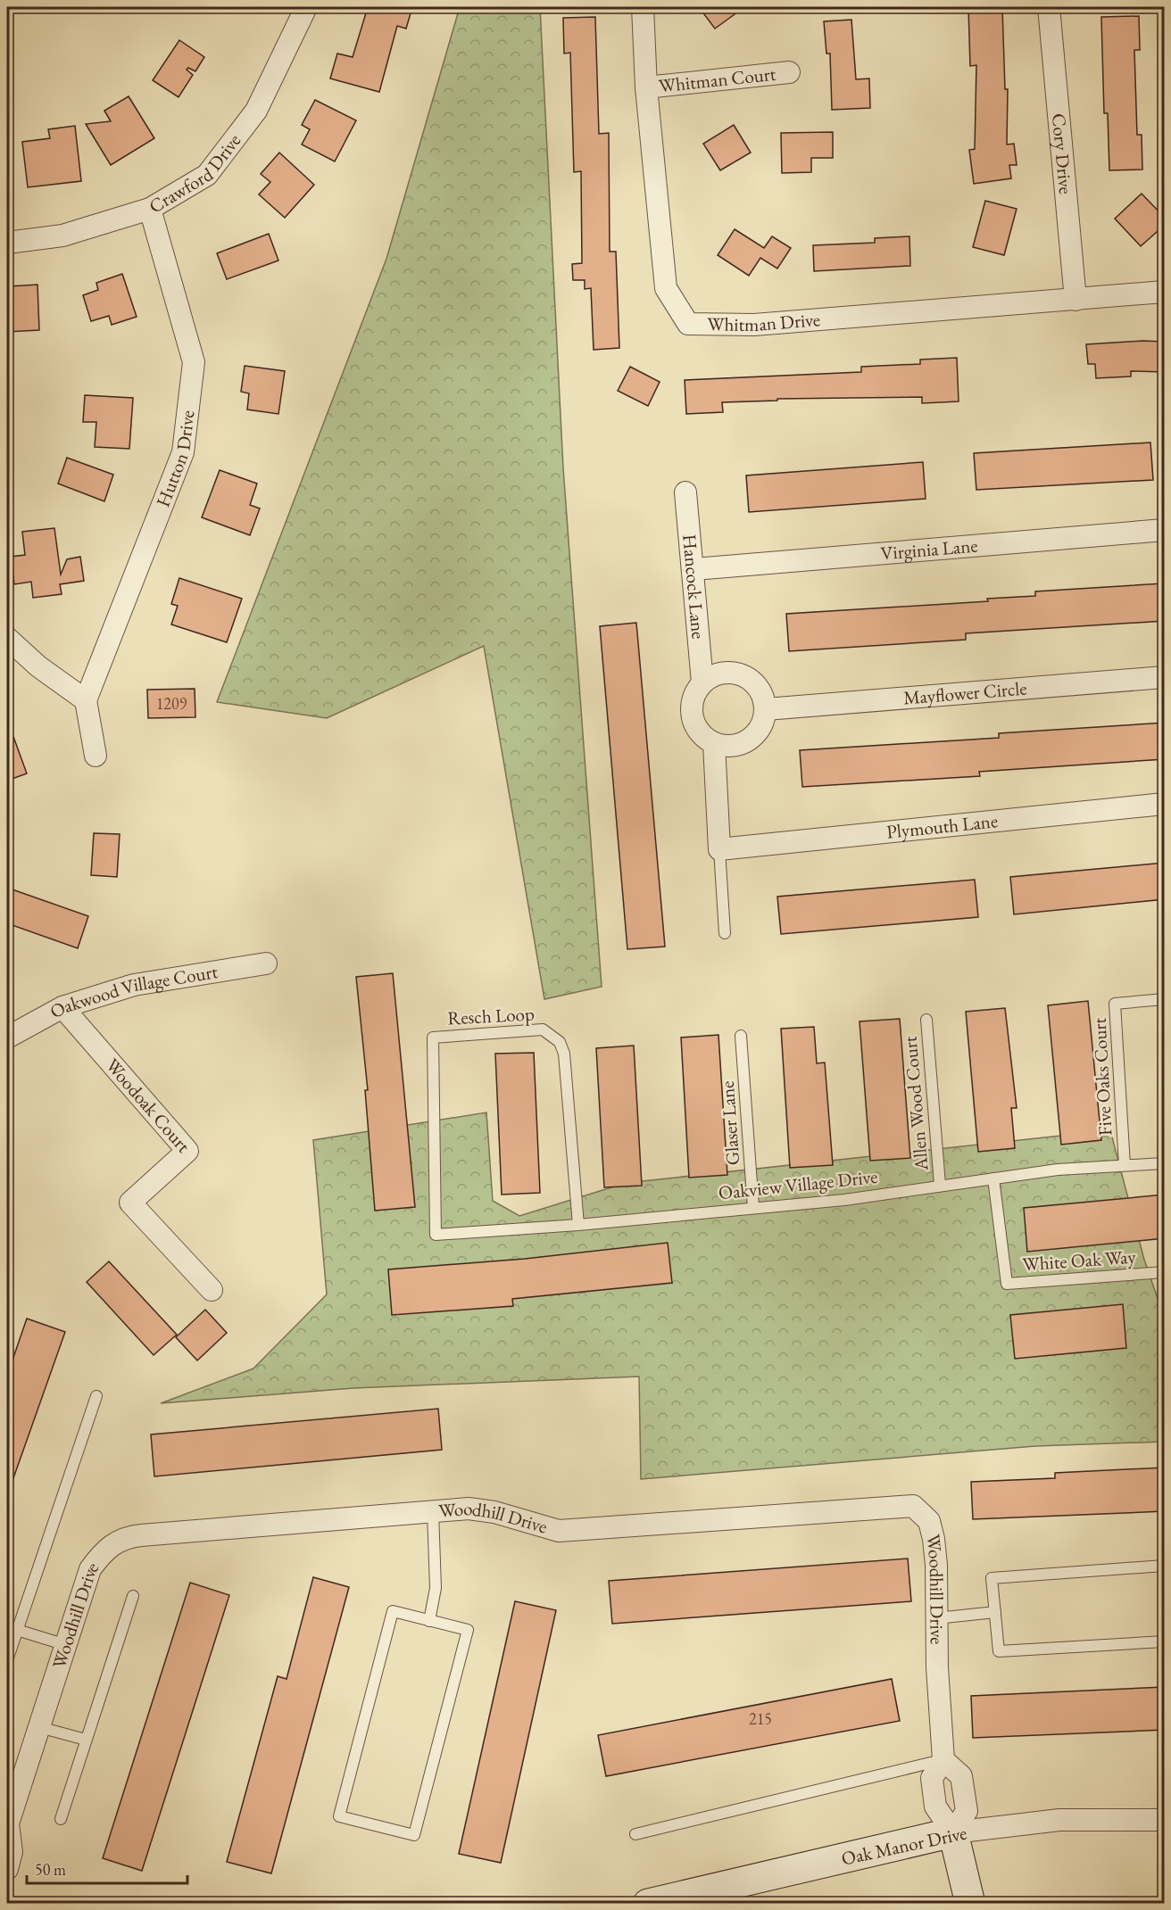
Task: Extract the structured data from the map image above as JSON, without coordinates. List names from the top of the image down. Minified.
{"streets":{"street":["Whitman Court","Cory Drive","Crawford Drive","Whitman Drive","Hutton Drive","Virginia Lane","Hancock Lane","Mayflower Circle","Plymouth Lane","Oakwood Village Court","Woodoak Court","Woodhill Drive","Oak Manor Drive"],"lane":["Resch Loop","Five Oaks Court","Allen Wood Court","Glaser Lane","Oakview Village Drive","White Oak Way"]},"crossings":[["Whitman Court","Whitman Drive"],["Cory Drive","Whitman Drive"],["Crawford Drive","Hutton Drive"],["Virginia Lane","Hancock Lane"],["Hancock Lane","Mayflower Circle"],["Oakwood Village Court","Woodoak Court"],["Resch Loop","Oakview Village Drive"],["Five Oaks Court","Oakview Village Drive"],["Allen Wood Court","Oakview Village Drive"],["Glaser Lane","Oakview Village Drive"],["Oakview Village Drive","White Oak Way"],["Woodhill Drive","Oak Manor Drive"]],"house_numbers":["1209","215"],"scale_bar":"50 m"}
